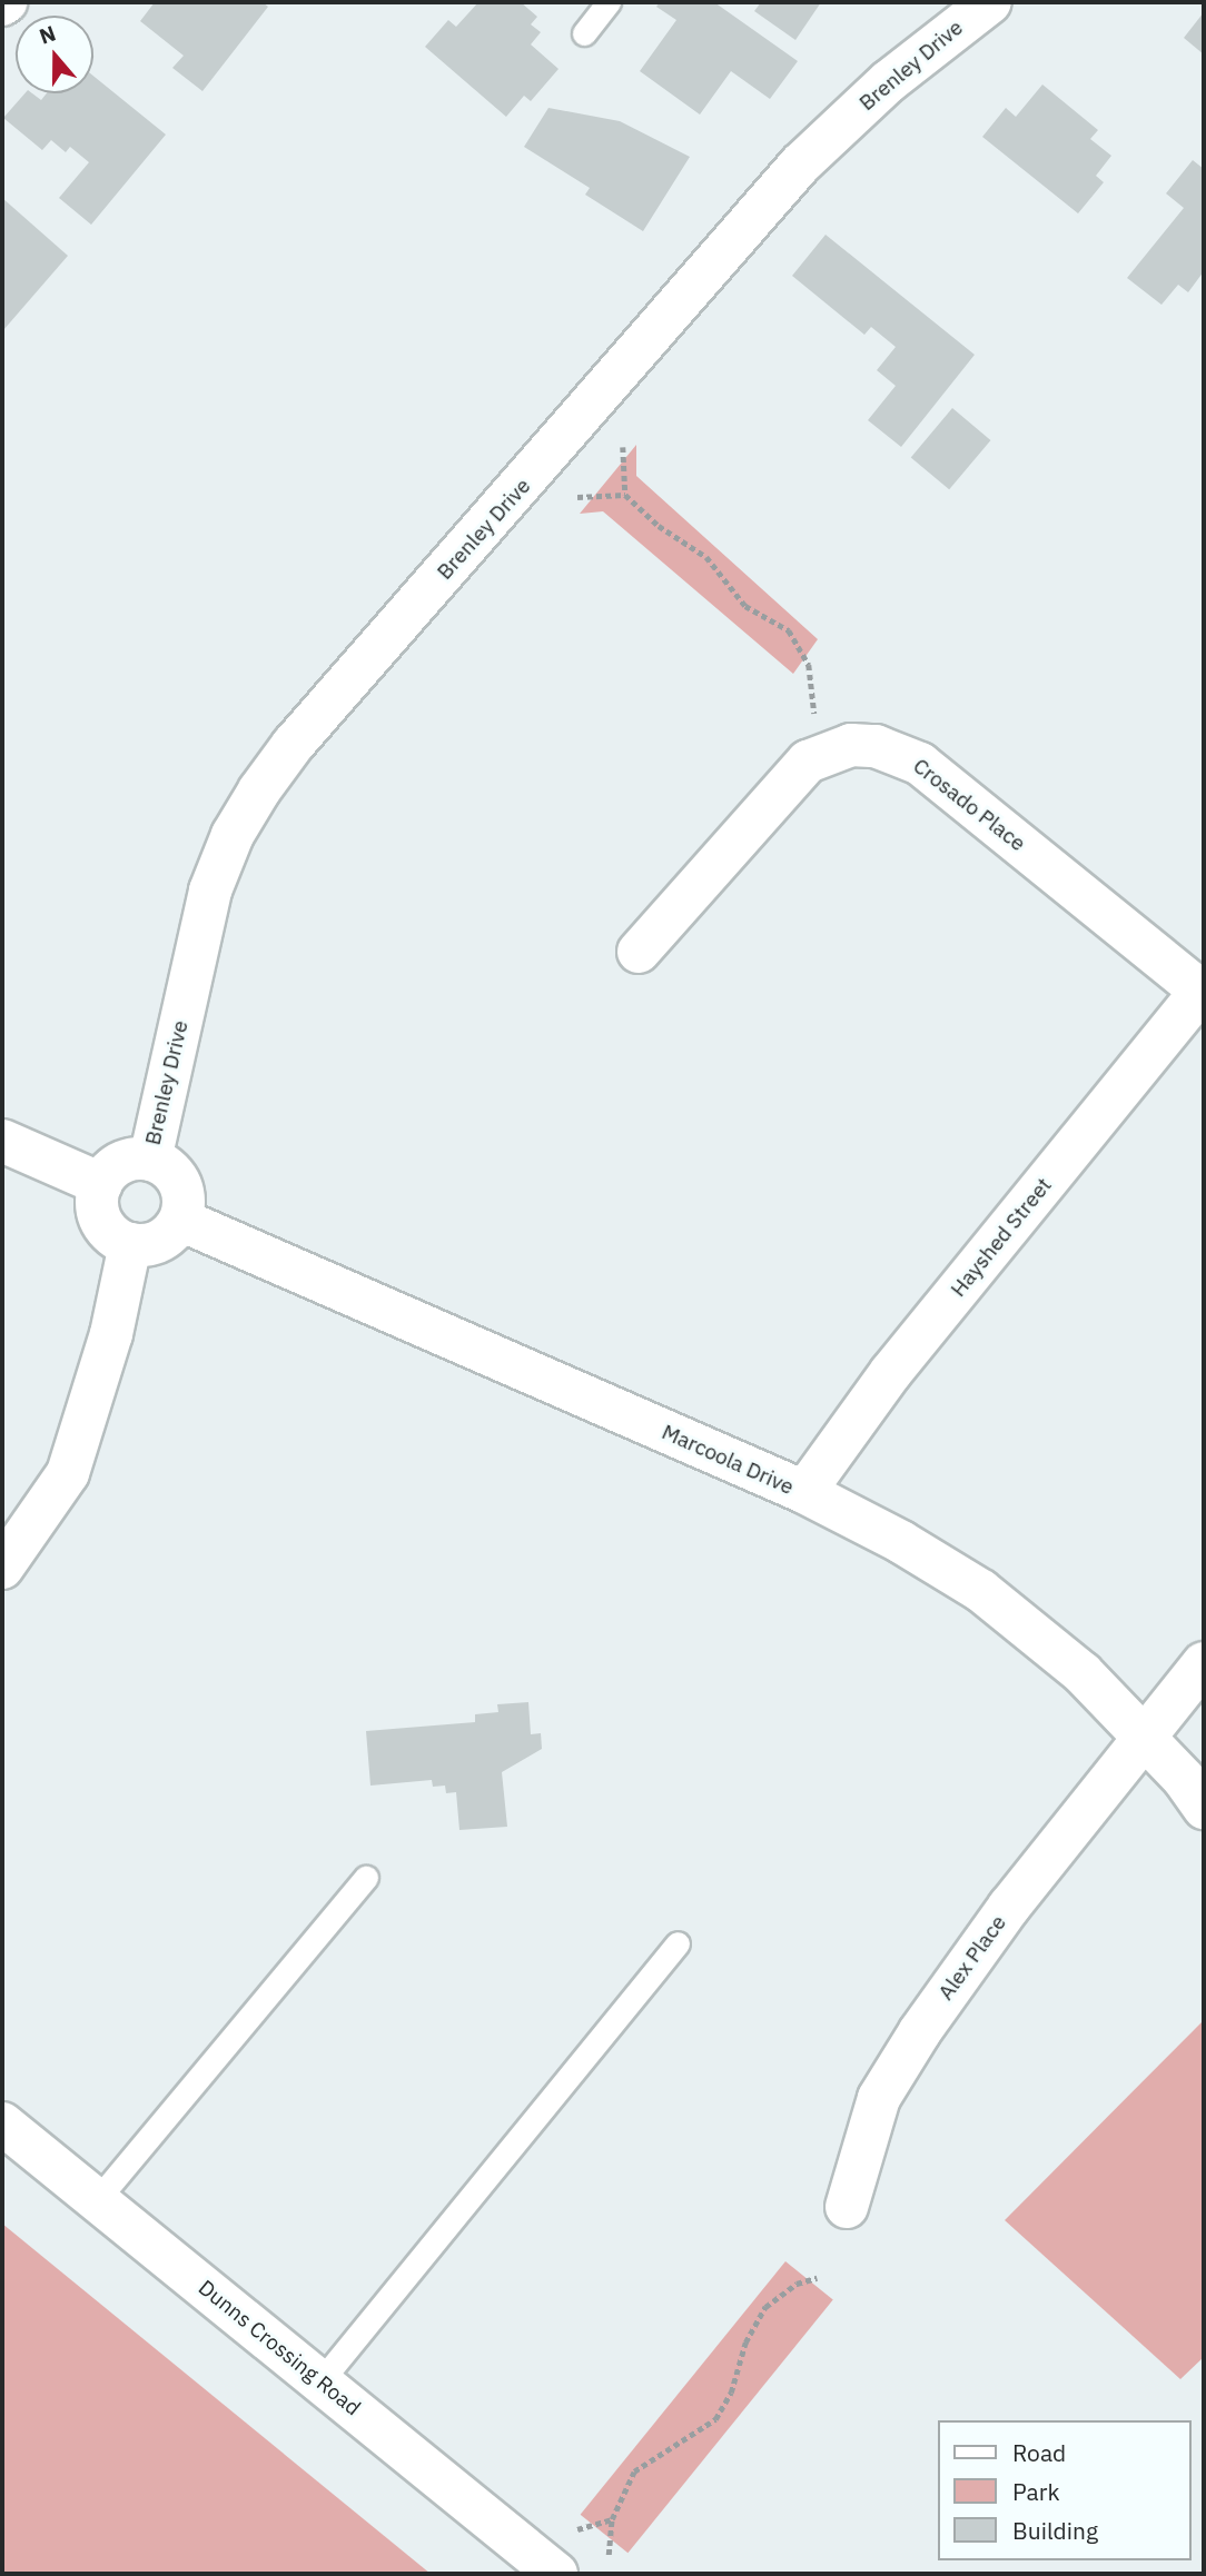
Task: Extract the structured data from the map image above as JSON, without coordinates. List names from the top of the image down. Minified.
{"streets":{"street":["Brenley Drive","Crosado Place","Hayshed Street","Marcoola Drive","Alex Place","Dunns Crossing Road"]},"crossings":[["Brenley Drive","Marcoola Drive"],["Crosado Place","Hayshed Street"],["Hayshed Street","Marcoola Drive"],["Marcoola Drive","Alex Place"]],"legend":["Road","Park","Building"],"north":"top"}
